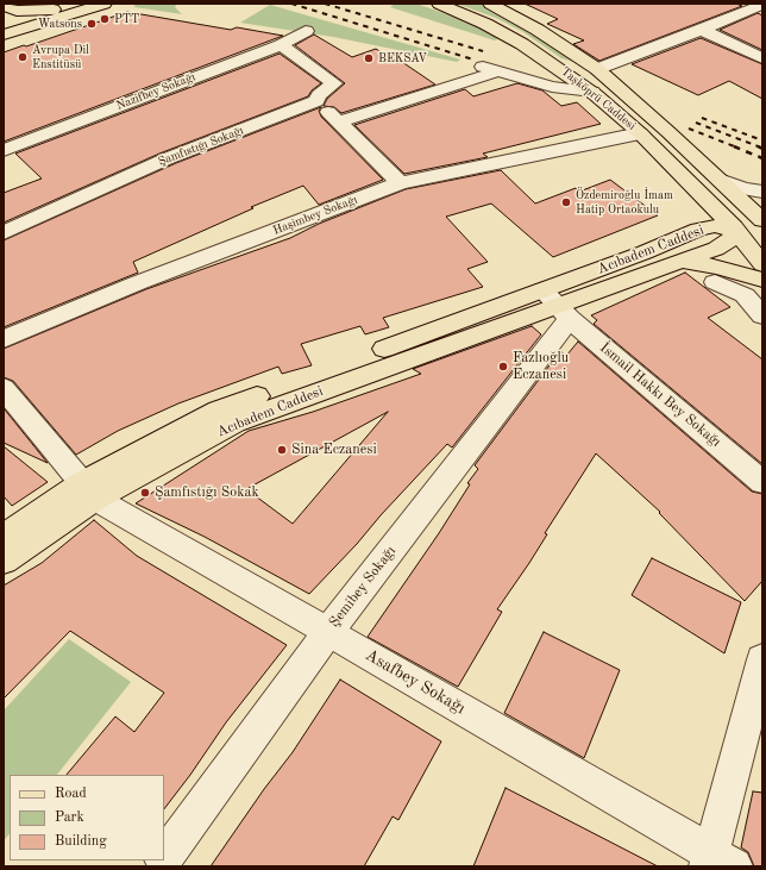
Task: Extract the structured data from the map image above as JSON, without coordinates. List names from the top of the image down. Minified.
{"streets":{"main road":["Taşköprü Caddesi","Acıbadem Caddesi"],"street":["Nazifbey Sokağı","Şamfıstığı Sokağı","Haşimbey Sokağı","İsmail Hakkı Bey Sokağı","Şemibey Sokağı","Asafbey Sokağı"]},"crossings":[["Nazifbey Sokağı","Şamfıstığı Sokağı"],["Taşköprü Caddesi","Haşimbey Sokağı"],["Taşköprü Caddesi","Acıbadem Caddesi"],["Acıbadem Caddesi","İsmail Hakkı Bey Sokağı"],["Acıbadem Caddesi","Şemibey Sokağı"],["Acıbadem Caddesi","Asafbey Sokağı"],["İsmail Hakkı Bey Sokağı","Şemibey Sokağı"],["Şemibey Sokağı","Asafbey Sokağı"]],"places":["PTT","Watsons","Avrupa Dil Enstitüsü","BEKSAV","Özdemiroğlu İmam Hatip Ortaokulu","Fazlıoğlu Eczanesi","Sina Eczanesi","Şamfıstığı Sokak"],"legend":["Road","Park","Building"]}
